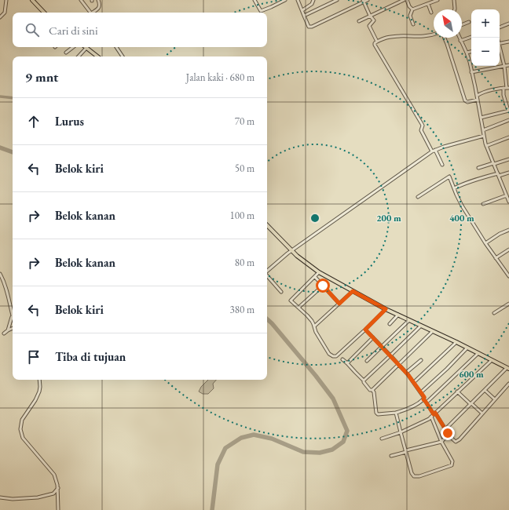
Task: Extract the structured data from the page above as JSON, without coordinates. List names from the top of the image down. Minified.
{"north":"top left","page":{"map_buttons":["+","−"],"search":"Cari di sini","heading":["9 mnt","Jalan kaki · 680 m"],"list":[["Lurus","70 m"],["Belok kiri","50 m"],["Belok kanan","100 m"],["Belok kanan","80 m"],["Belok kiri","380 m"],"Tiba di tujuan"]},"rings":["200 m","400 m","600 m"]}
